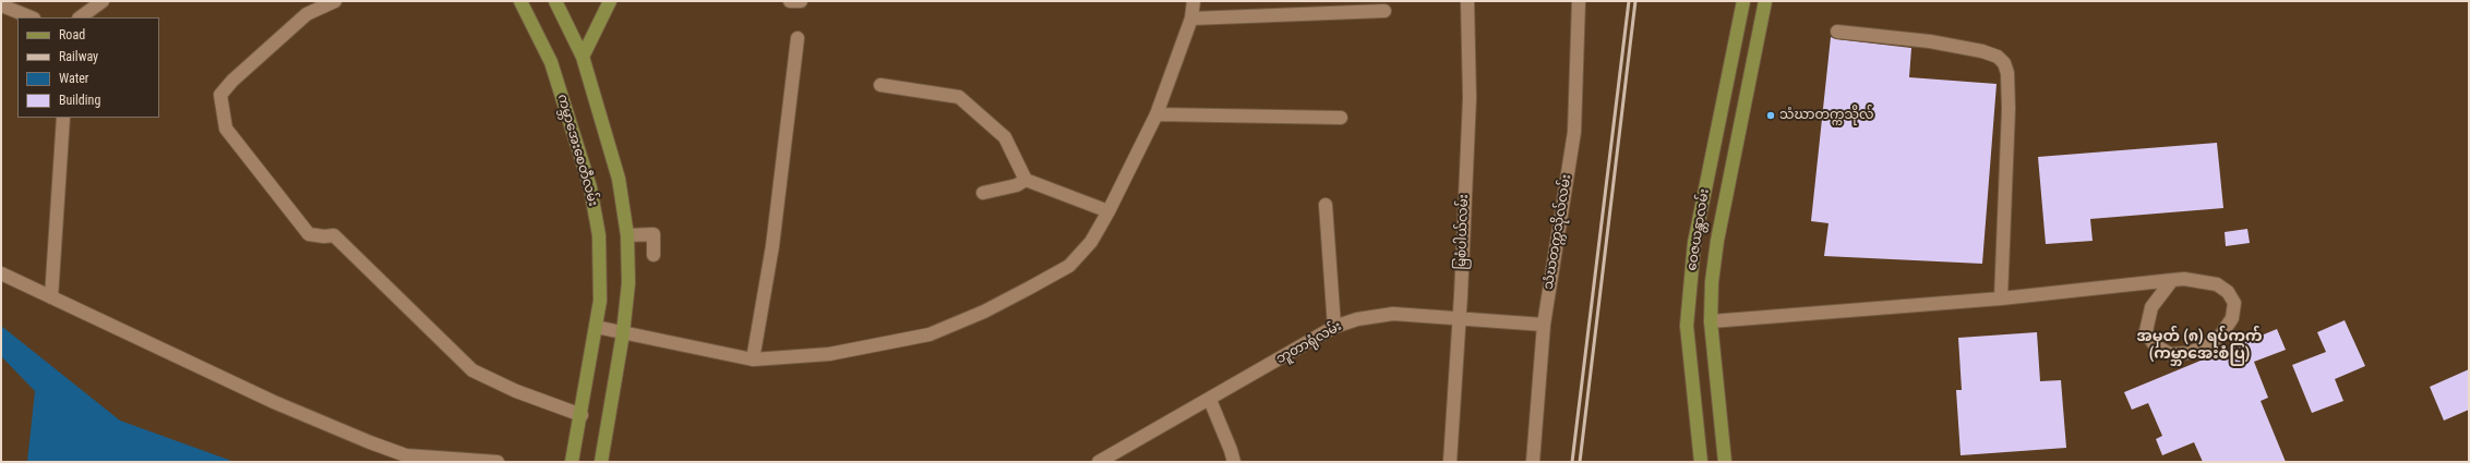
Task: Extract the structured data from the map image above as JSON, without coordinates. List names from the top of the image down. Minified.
{"streets":{"main road":["ကမ္ဘာအေးစေတီလမ်း","ဝေဇယန္တာလမ်း"],"street":["မြစံပါယ်လမ်း","သံဃတက္ကသိုလ်လမ်း","ဘူတာရုံလမ်း"]},"crossings":[["မြစံပါယ်လမ်း","ဘူတာရုံလမ်း"],["သံဃတက္ကသိုလ်လမ်း","ဘူတာရုံလမ်း"]],"districts":["အမှတ် (၈) ရပ်ကွက် (ကမ္ဘာအေးစံပြ)"],"places":["သံဃာတက္ကသိုလ်"],"legend":["Road","Railway","Water","Building"]}
